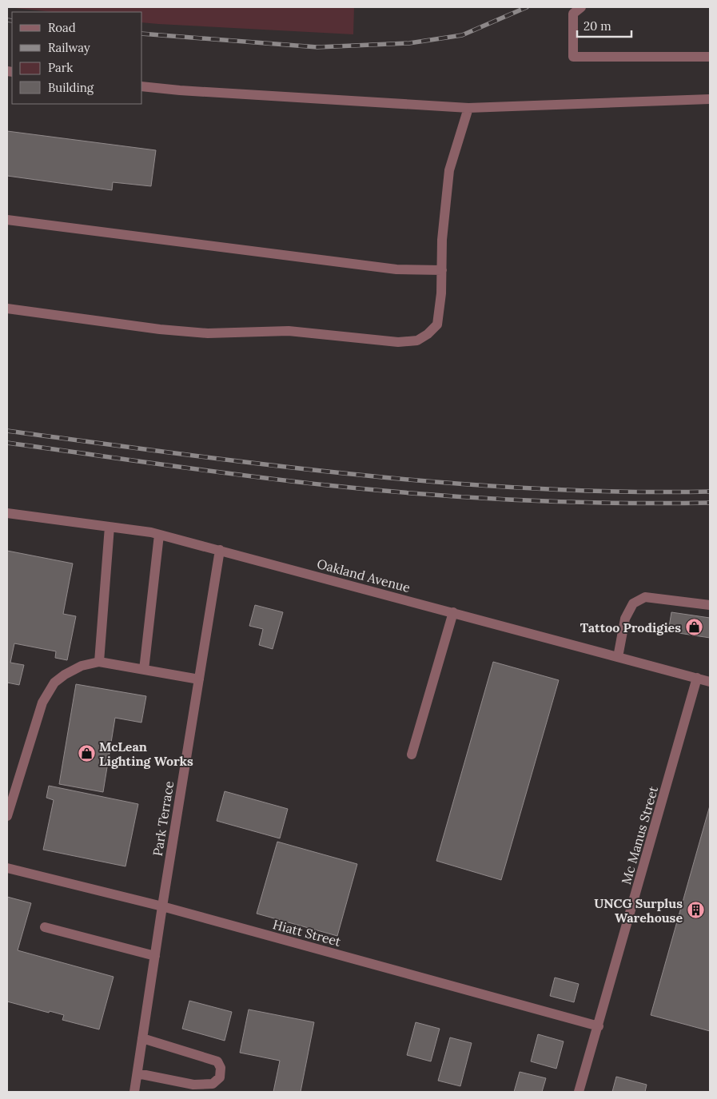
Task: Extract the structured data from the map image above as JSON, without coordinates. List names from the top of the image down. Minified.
{"streets":{"street":["Oakland Avenue","Park Terrace","Mc Manus Street","Hiatt Street"]},"crossings":[["Oakland Avenue","Park Terrace"],["Oakland Avenue","Mc Manus Street"],["Park Terrace","Hiatt Street"],["Mc Manus Street","Hiatt Street"]],"places":{"shop":["Tattoo Prodigies","McLean Lighting Works"],"building":["UNCG Surplus Warehouse"]},"legend":["Road","Railway","Park","Building"],"scale_bar":"20 m"}
